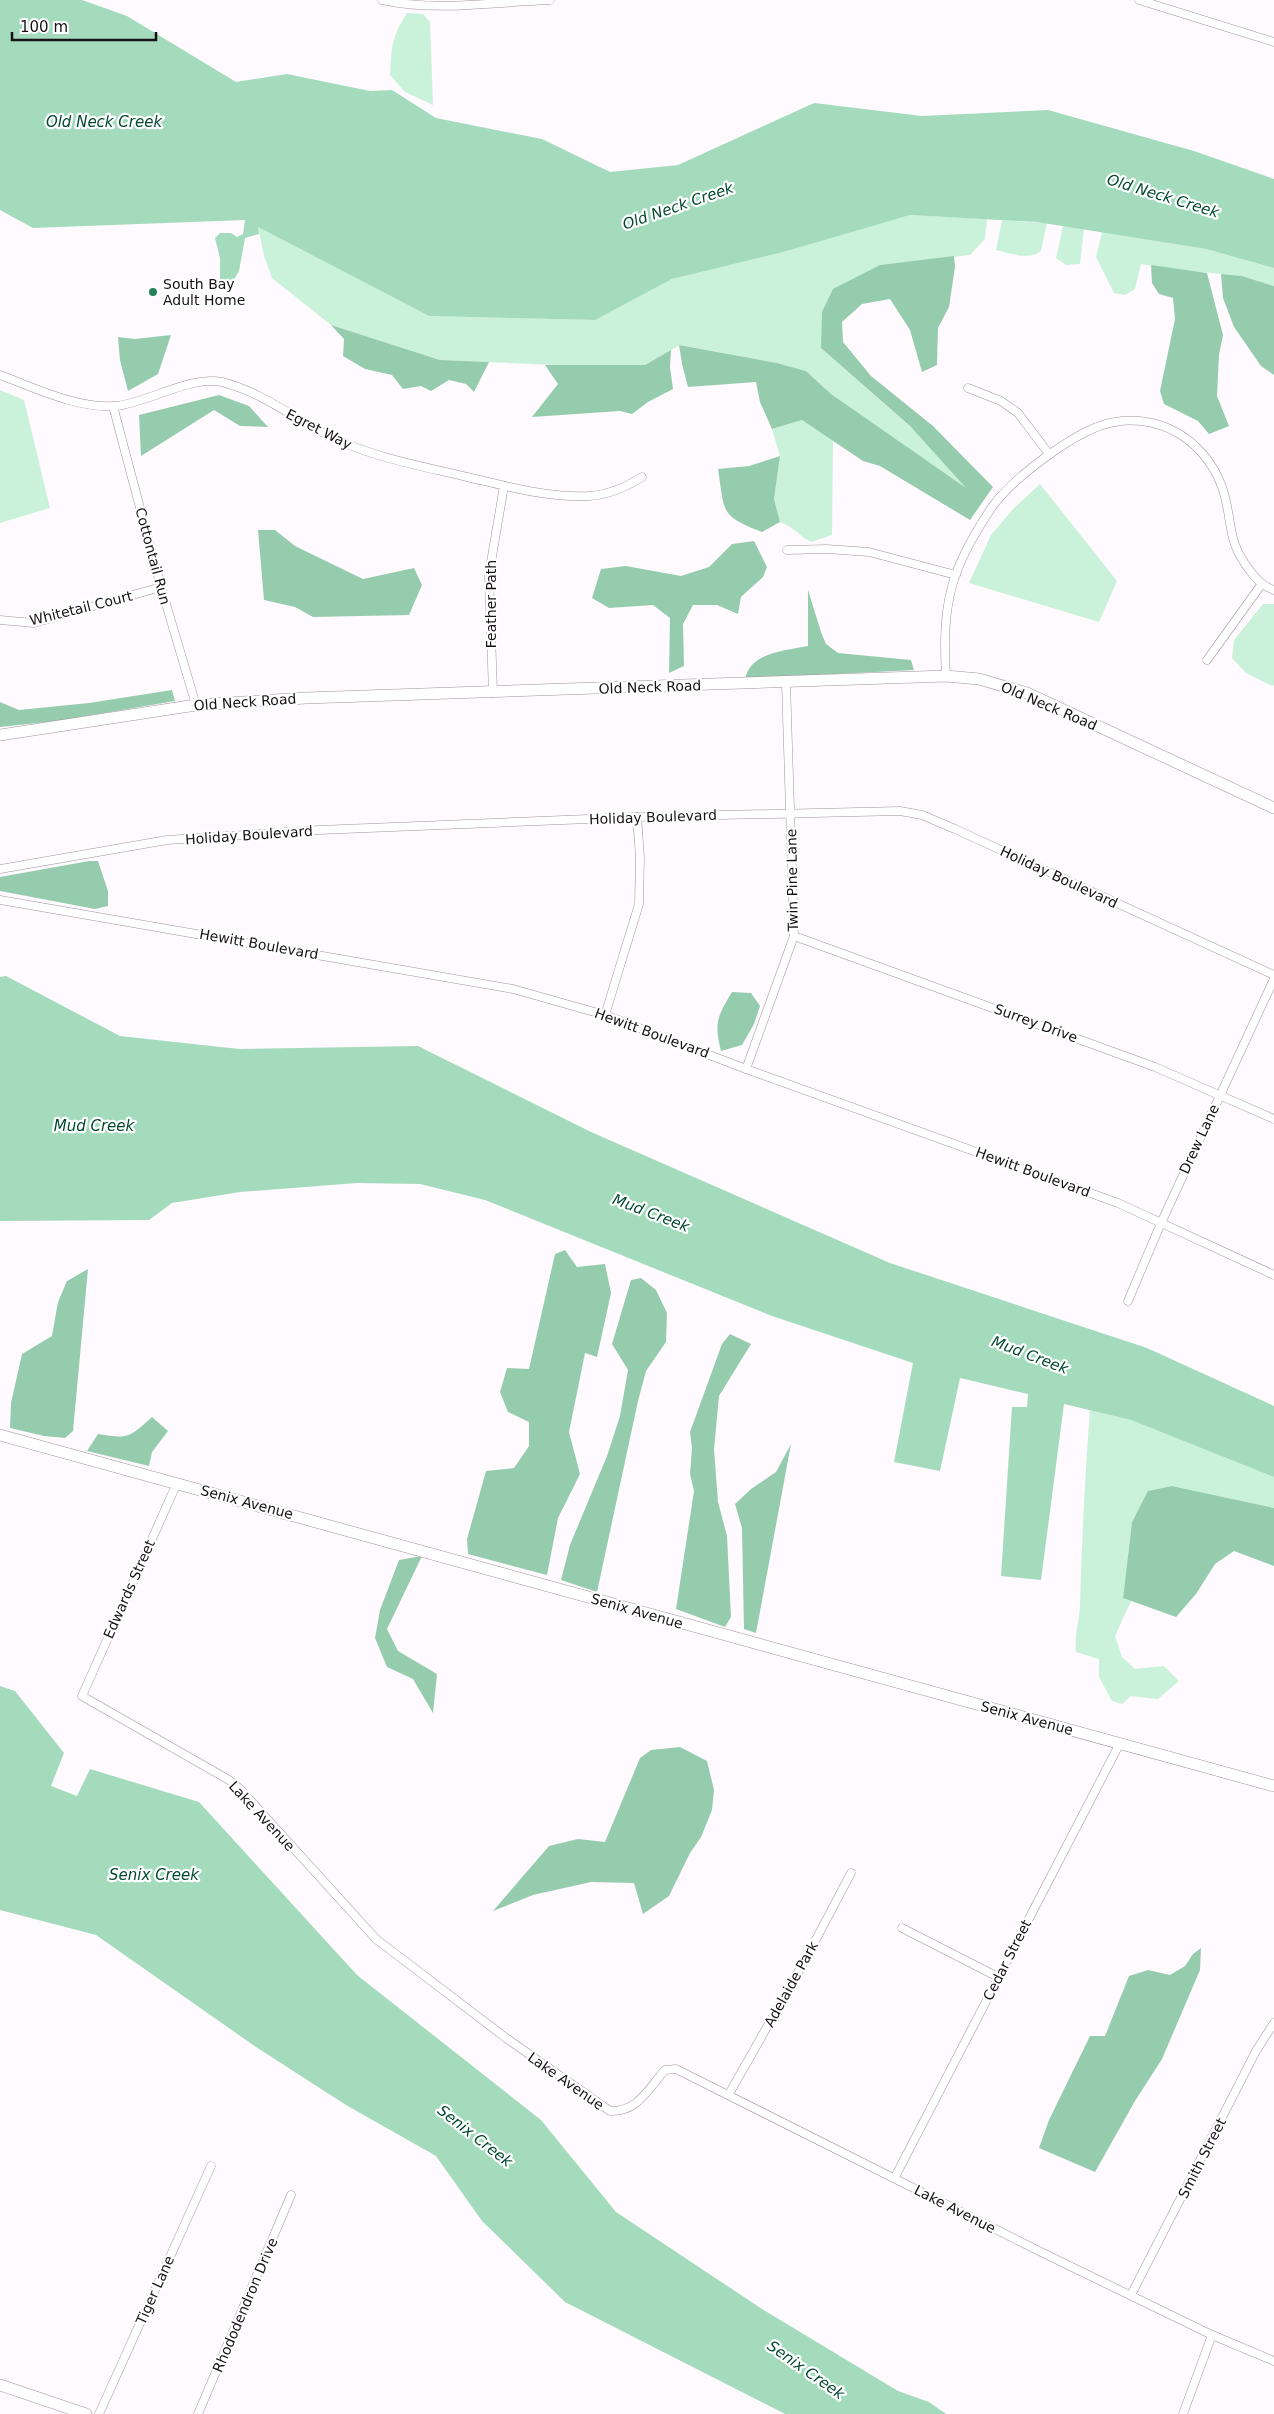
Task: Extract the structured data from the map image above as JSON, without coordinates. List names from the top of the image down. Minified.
{"streets":{"street":["Egret Way","Cottontail Run","Feather Path","Whitetail Court","Old Neck Road","Holiday Boulevard","Twin Pine Lane","Hewitt Boulevard","Surrey Drive","Drew Lane","Senix Avenue","Edwards Street","Lake Avenue","Cedar Street","Adelaide Park","Smith Street","Tiger Lane","Rhododendron Drive"]},"crossings":[["Egret Way","Cottontail Run"],["Egret Way","Feather Path"],["Cottontail Run","Whitetail Court"],["Cottontail Run","Old Neck Road"],["Feather Path","Old Neck Road"],["Old Neck Road","Twin Pine Lane"],["Holiday Boulevard","Twin Pine Lane"],["Twin Pine Lane","Hewitt Boulevard"],["Twin Pine Lane","Surrey Drive"],["Hewitt Boulevard","Drew Lane"],["Surrey Drive","Drew Lane"],["Senix Avenue","Edwards Street"],["Senix Avenue","Cedar Street"],["Edwards Street","Lake Avenue"],["Lake Avenue","Cedar Street"],["Lake Avenue","Adelaide Park"],["Lake Avenue","Smith Street"]],"water":["Old Neck Creek","Mud Creek","Senix Creek"],"places":["South Bay Adult Home"],"scale_bar":"100 m"}
